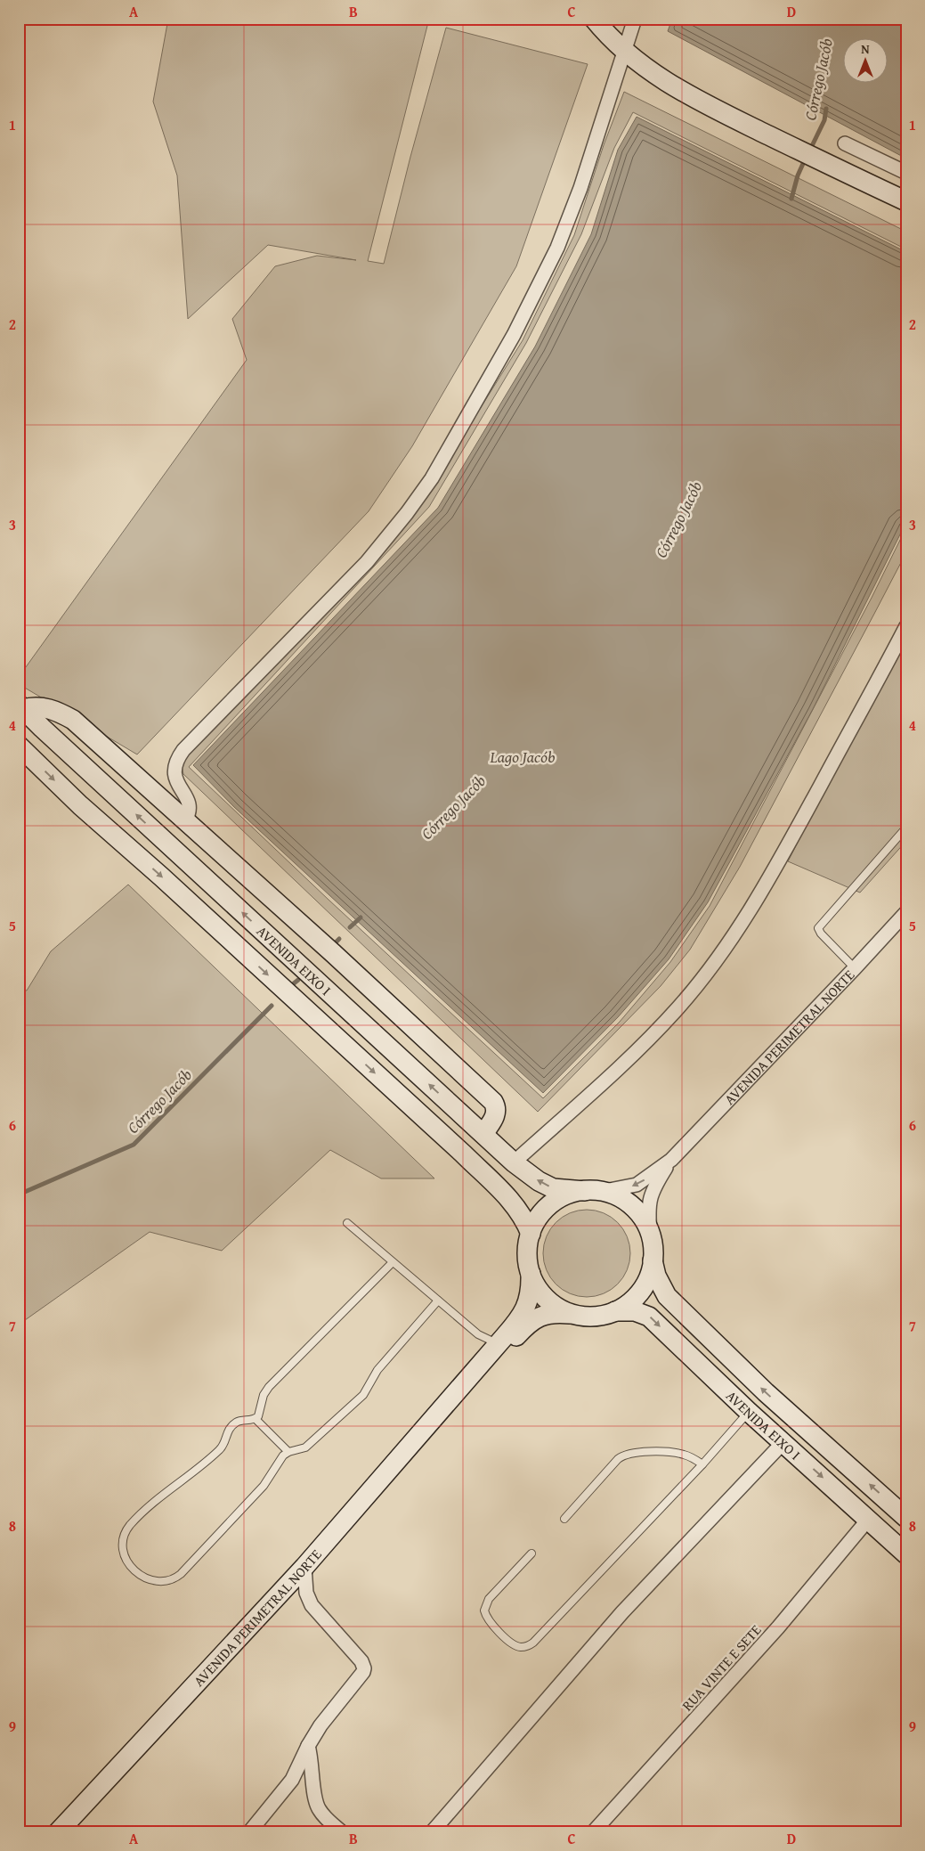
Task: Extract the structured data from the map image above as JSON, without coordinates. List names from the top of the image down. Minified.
{"streets":{"main road":["AVENIDA EIXO I","AVENIDA PERIMETRAL NORTE"],"street":["RUA VINTE E SETE"]},"crossings":[["AVENIDA EIXO I","AVENIDA PERIMETRAL NORTE"],["AVENIDA EIXO I","RUA VINTE E SETE"]],"water":["Córrego Jacób","Lago Jacób"],"north":"top","grid":{"columns":["A","B","C","D"],"rows":["1","2","3","4","5","6","7","8","9"]}}
